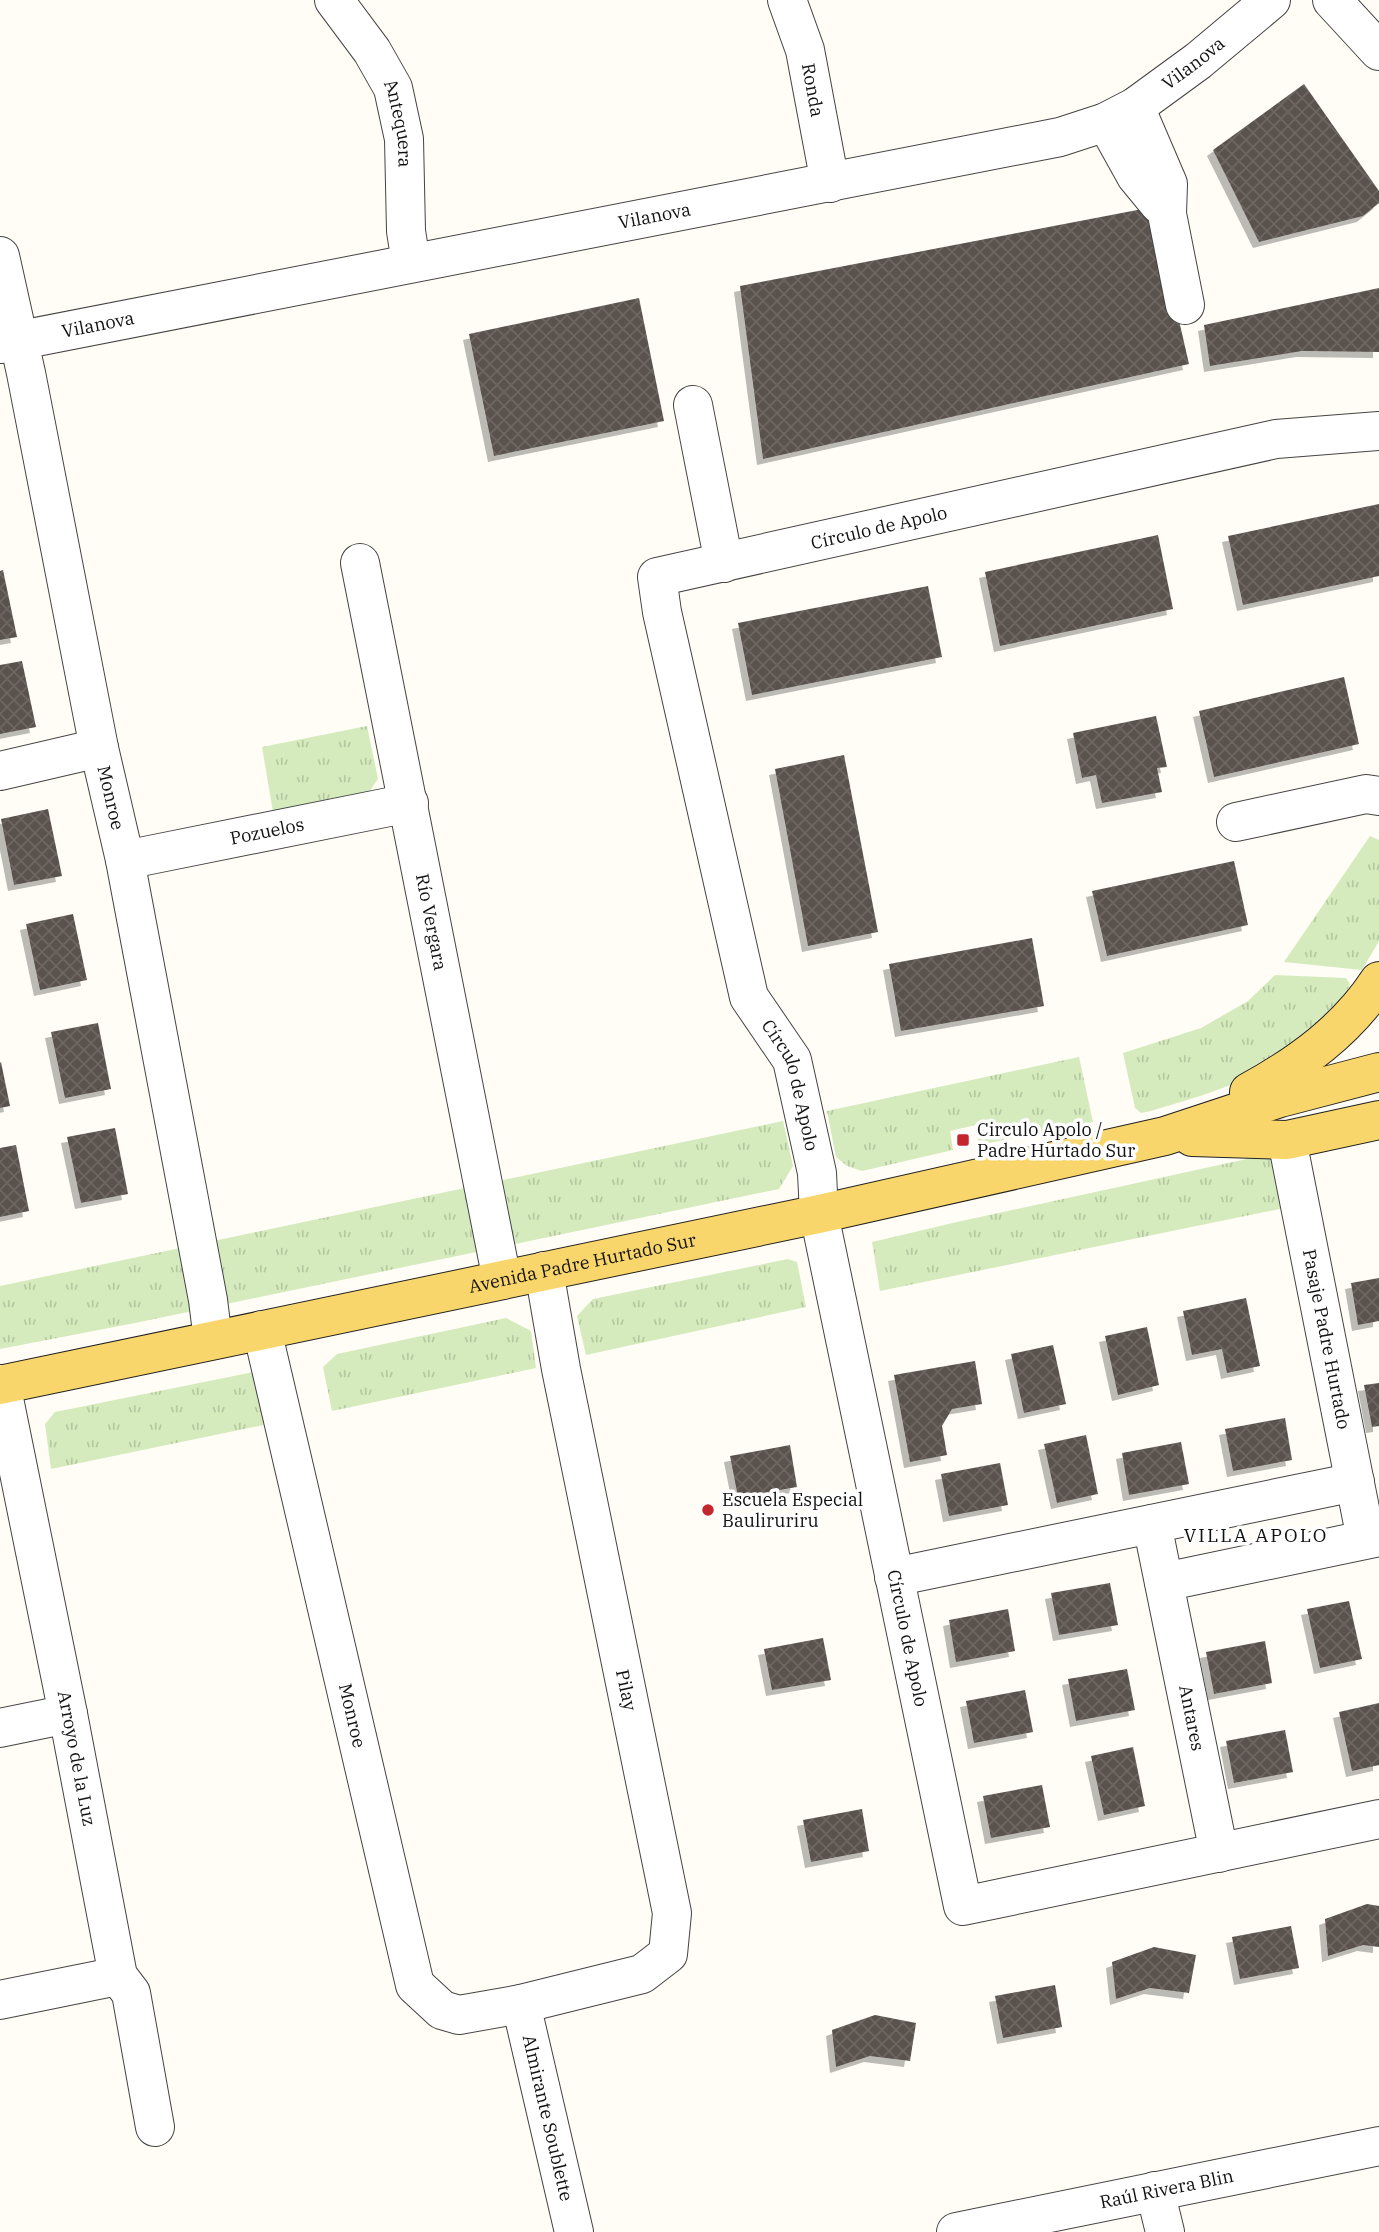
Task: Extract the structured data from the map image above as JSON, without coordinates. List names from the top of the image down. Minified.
{"streets":{"main road":["Avenida Padre Hurtado Sur"],"street":["Vilanova","Ronda","Antequera","Círculo de Apolo","Monroe","Pozuelos","Río Vergara","Pasaje Padre Hurtado","Pilay","Antares","Arroyo de la Luz","Almirante Soublette","Raúl Rivera Blin"]},"crossings":[["Vilanova","Ronda"],["Vilanova","Antequera"],["Vilanova","Monroe"],["Círculo de Apolo","Avenida Padre Hurtado Sur"],["Círculo de Apolo","Antares"],["Monroe","Pozuelos"],["Monroe","Avenida Padre Hurtado Sur"],["Monroe","Pilay"],["Monroe","Almirante Soublette"],["Pozuelos","Río Vergara"],["Río Vergara","Avenida Padre Hurtado Sur"],["Avenida Padre Hurtado Sur","Pasaje Padre Hurtado"],["Avenida Padre Hurtado Sur","Pilay"],["Avenida Padre Hurtado Sur","Arroyo de la Luz"],["Pilay","Almirante Soublette"]],"districts":["VILLA APOLO"],"places":{"transit":["Circulo Apolo / Padre Hurtado Sur"],"other":["Escuela Especial Bauliruriru"]}}
